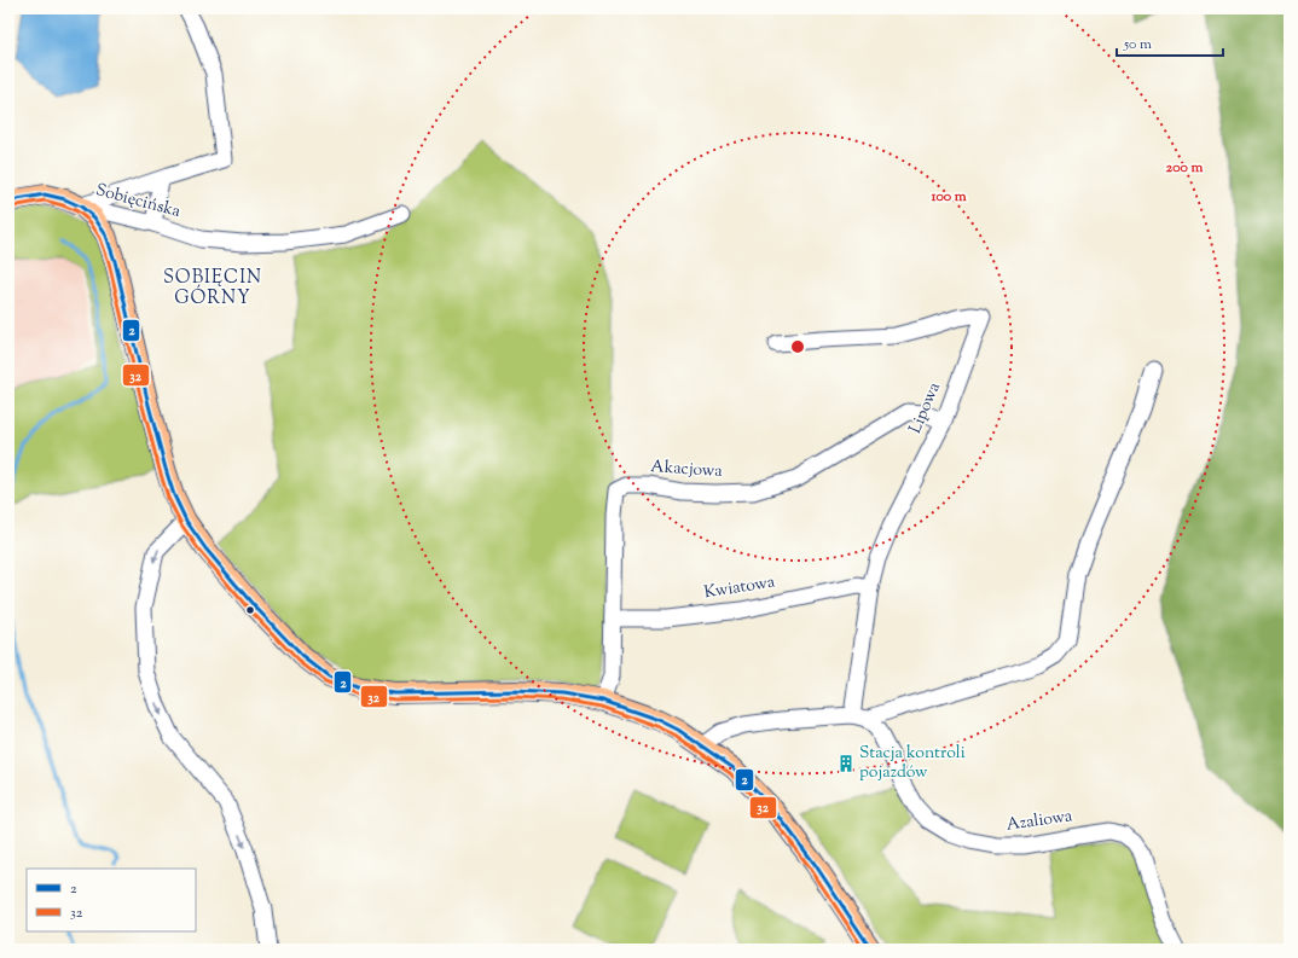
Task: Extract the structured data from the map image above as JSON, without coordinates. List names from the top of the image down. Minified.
{"streets":{"street":["Sobięcińska","Lipowa","Akacjowa","Kwiatowa","Azaliowa"]},"crossings":[["Lipowa","Akacjowa"],["Lipowa","Kwiatowa"],["Lipowa","Azaliowa"],["Akacjowa","Kwiatowa"]],"districts":["SOBIĘCIN GÓRNY"],"places":{"building":["Stacja kontroli pojazdów"]},"lines":["transit line 2","transit line 32"],"legend":["2","32"],"scale_bar":"50 m","rings":["200 m","100 m"]}
